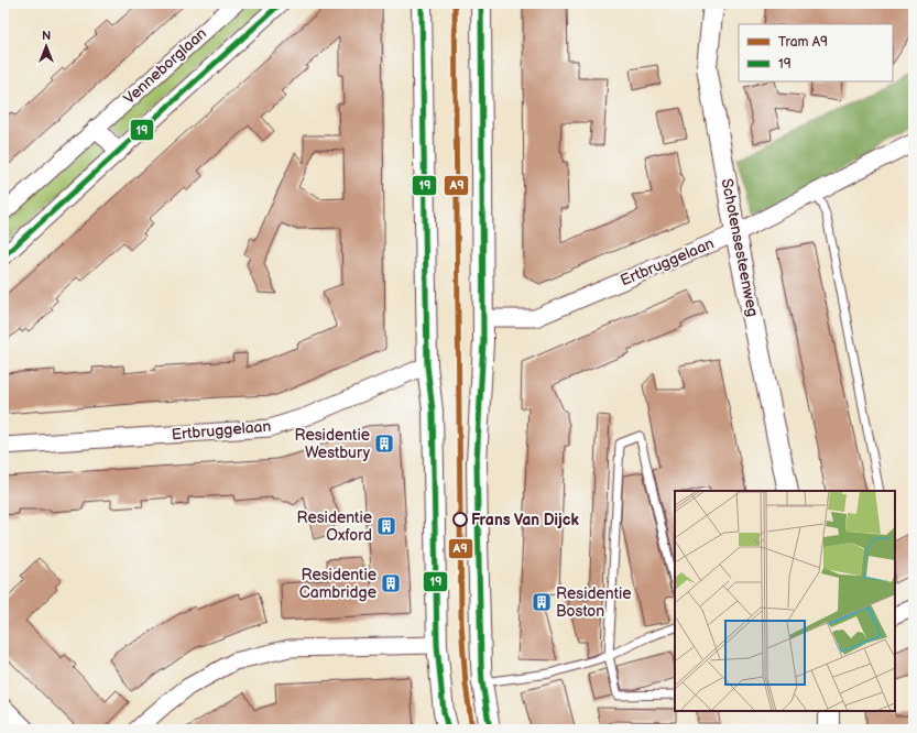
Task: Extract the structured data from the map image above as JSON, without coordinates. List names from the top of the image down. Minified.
{"streets":{"street":["Venneborglaan","Schotensesteenweg","Ertbruggelaan"]},"crossings":[["Schotensesteenweg","Ertbruggelaan"]],"places":{"building":["Residentie Westbury","Residentie Oxford","Residentie Cambridge","Residentie Boston"],"other":["Frans Van Dijck"]},"lines":["tram line A9","transit line 19"],"legend":["Tram A9","19"],"north":"top"}
